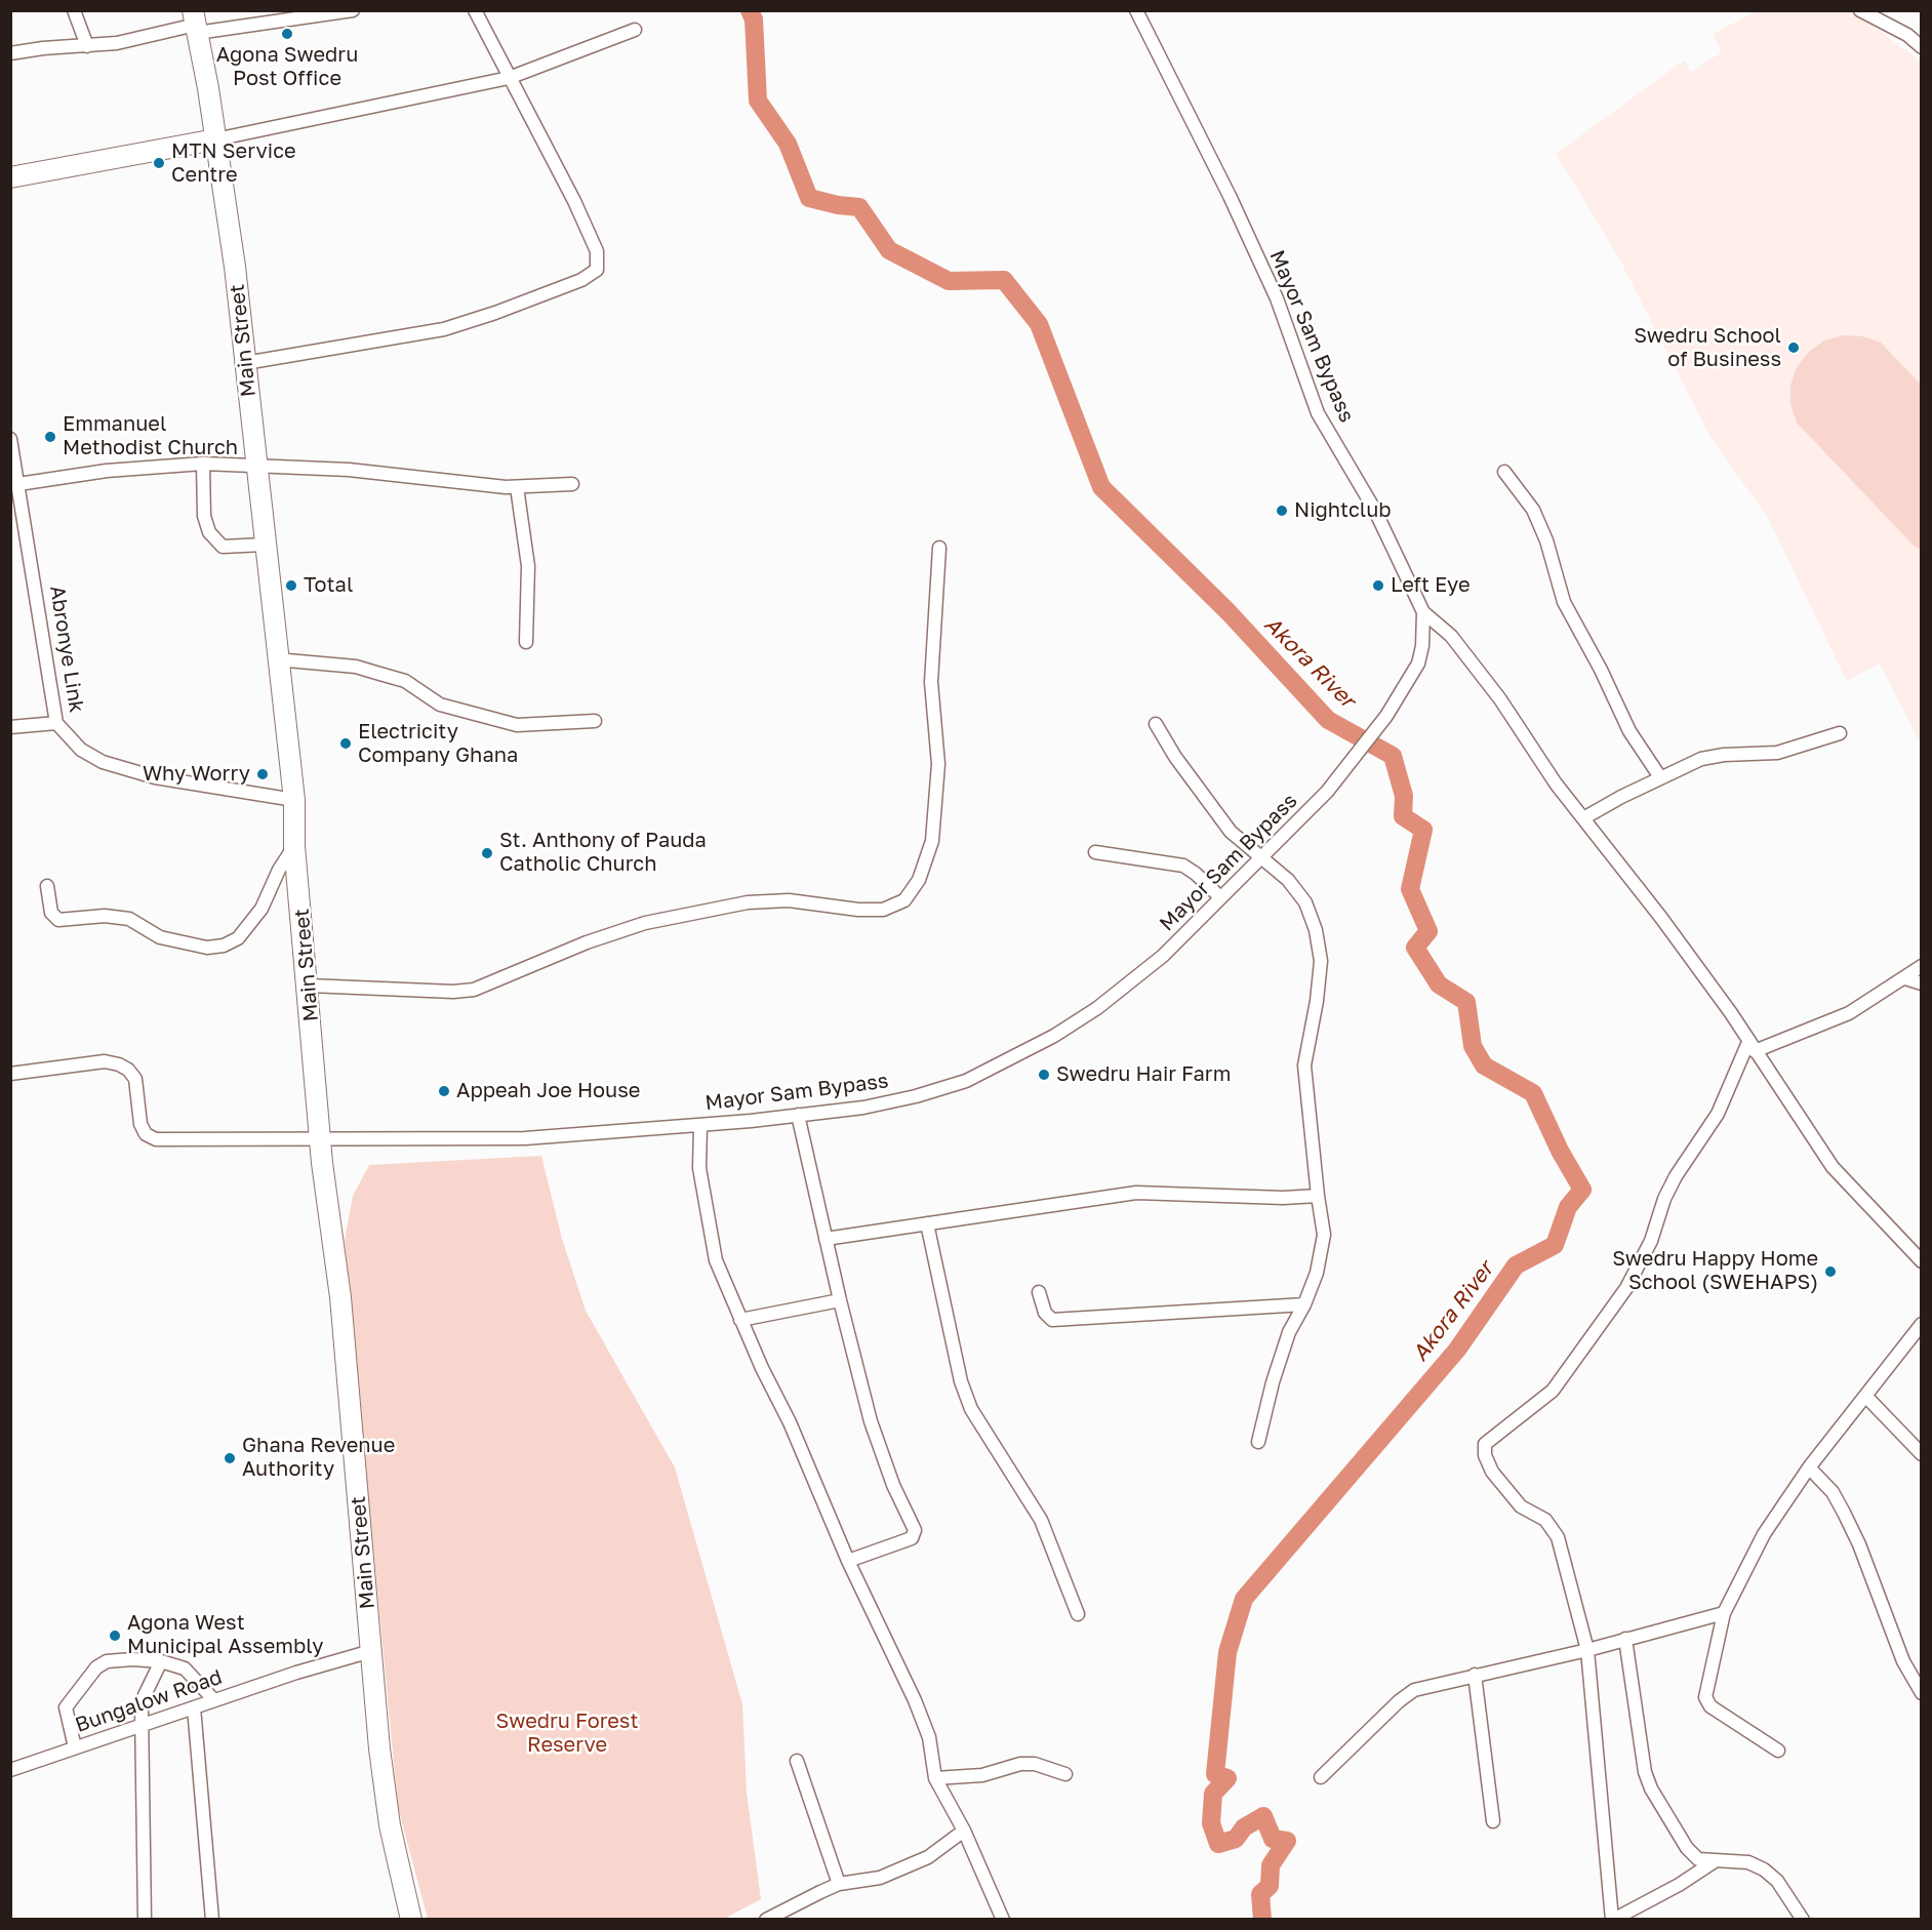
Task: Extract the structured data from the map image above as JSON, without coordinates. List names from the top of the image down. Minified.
{"streets":{"main road":["Main Street"],"street":["Mayor Sam Bypass","Abronye Link","Bungalow Road"]},"crossings":[["Mayor Sam Bypass","Main Street"],["Main Street","Abronye Link"],["Main Street","Bungalow Road"]],"water":["Akora River"],"parks":["Swedru Forest Reserve"],"places":["Agona Swedru Post Office","MTN Service Centre","Swedru School of Business","Emmanuel Methodist Church","Nightclub","Total","Left Eye","Electricity Company Ghana","Why Worry","St. Anthony of Pauda Catholic Church","Swedru Hair Farm","Appeah Joe House","Swedru Happy Home School (SWEHAPS)","Ghana Revenue Authority","Agona West Municipal Assembly"]}
